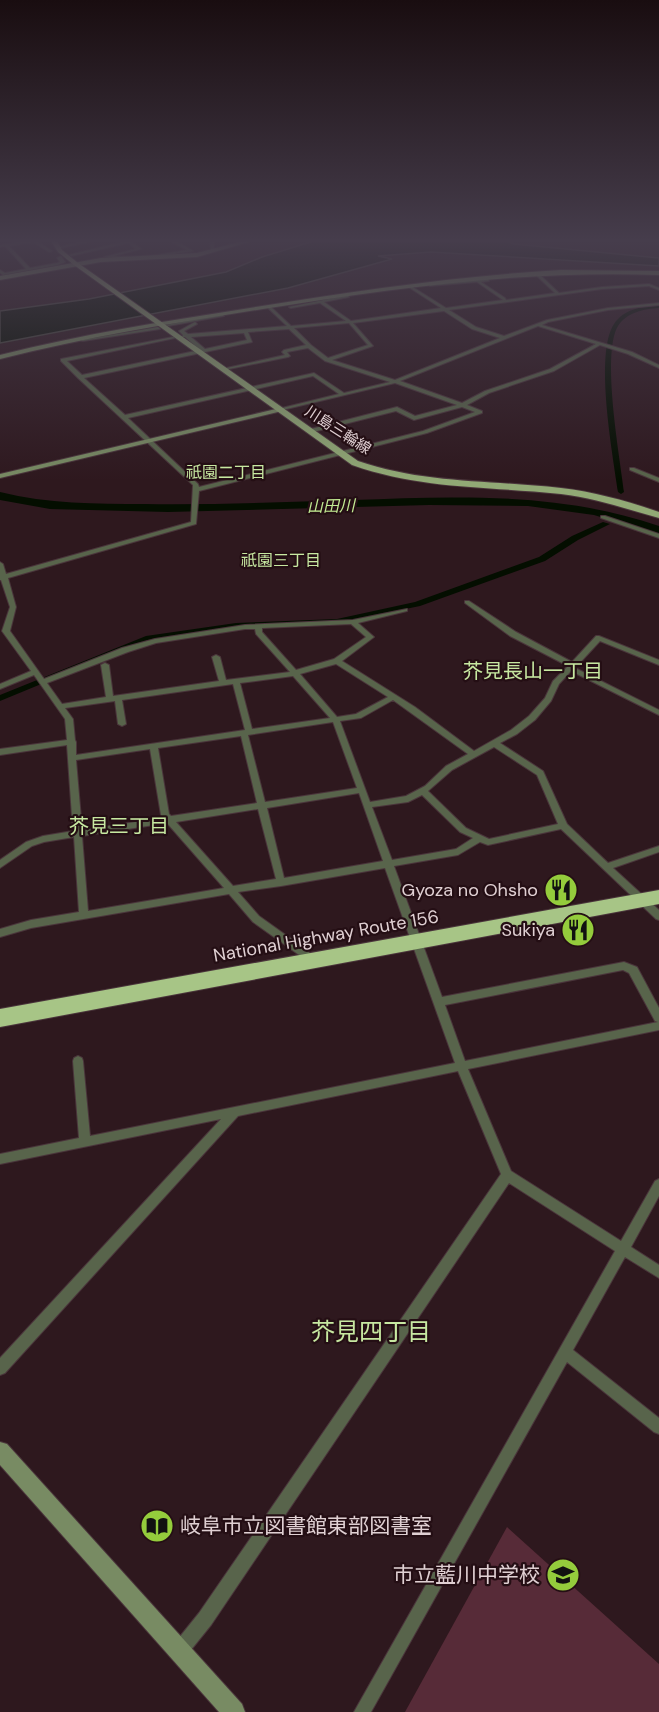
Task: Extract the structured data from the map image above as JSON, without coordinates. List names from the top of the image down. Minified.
{"streets":{"highway":["National Highway Route 156"],"main road":["川島三輪線"]},"districts":["祇園二丁目","祇園三丁目","芥見長山一丁目","芥見三丁目","芥見四丁目"],"water":["山田川"],"places":{"restaurant":["Gyoza no Ohsho","Sukiya"],"library":["岐阜市立図書館東部図書室"],"school or university":["市立藍川中学校"]}}
